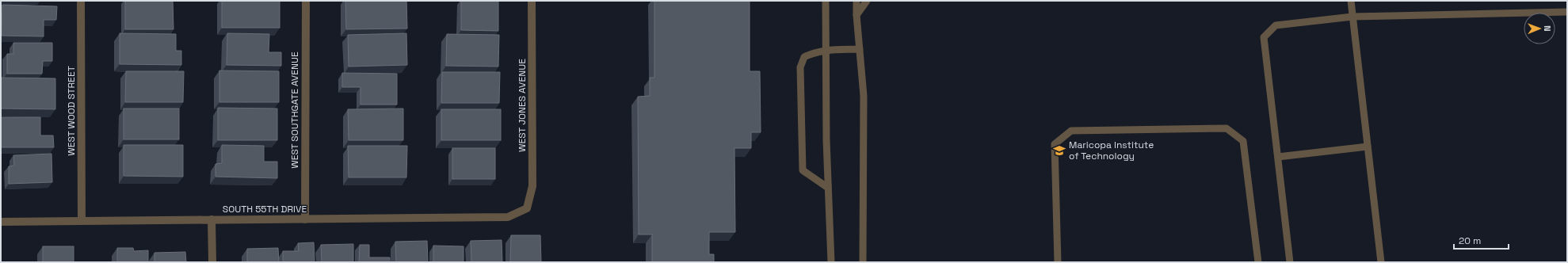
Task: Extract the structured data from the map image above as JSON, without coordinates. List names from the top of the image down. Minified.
{"streets":{"street":["WEST JONES AVENUE","WEST SOUTHGATE AVENUE","WEST WOOD STREET","SOUTH 55TH DRIVE"]},"crossings":[["WEST JONES AVENUE","SOUTH 55TH DRIVE"],["WEST SOUTHGATE AVENUE","SOUTH 55TH DRIVE"],["WEST WOOD STREET","SOUTH 55TH DRIVE"]],"places":{"school or university":["Maricopa Institute of Technology"]},"scale_bar":"20 m","north":"right"}
